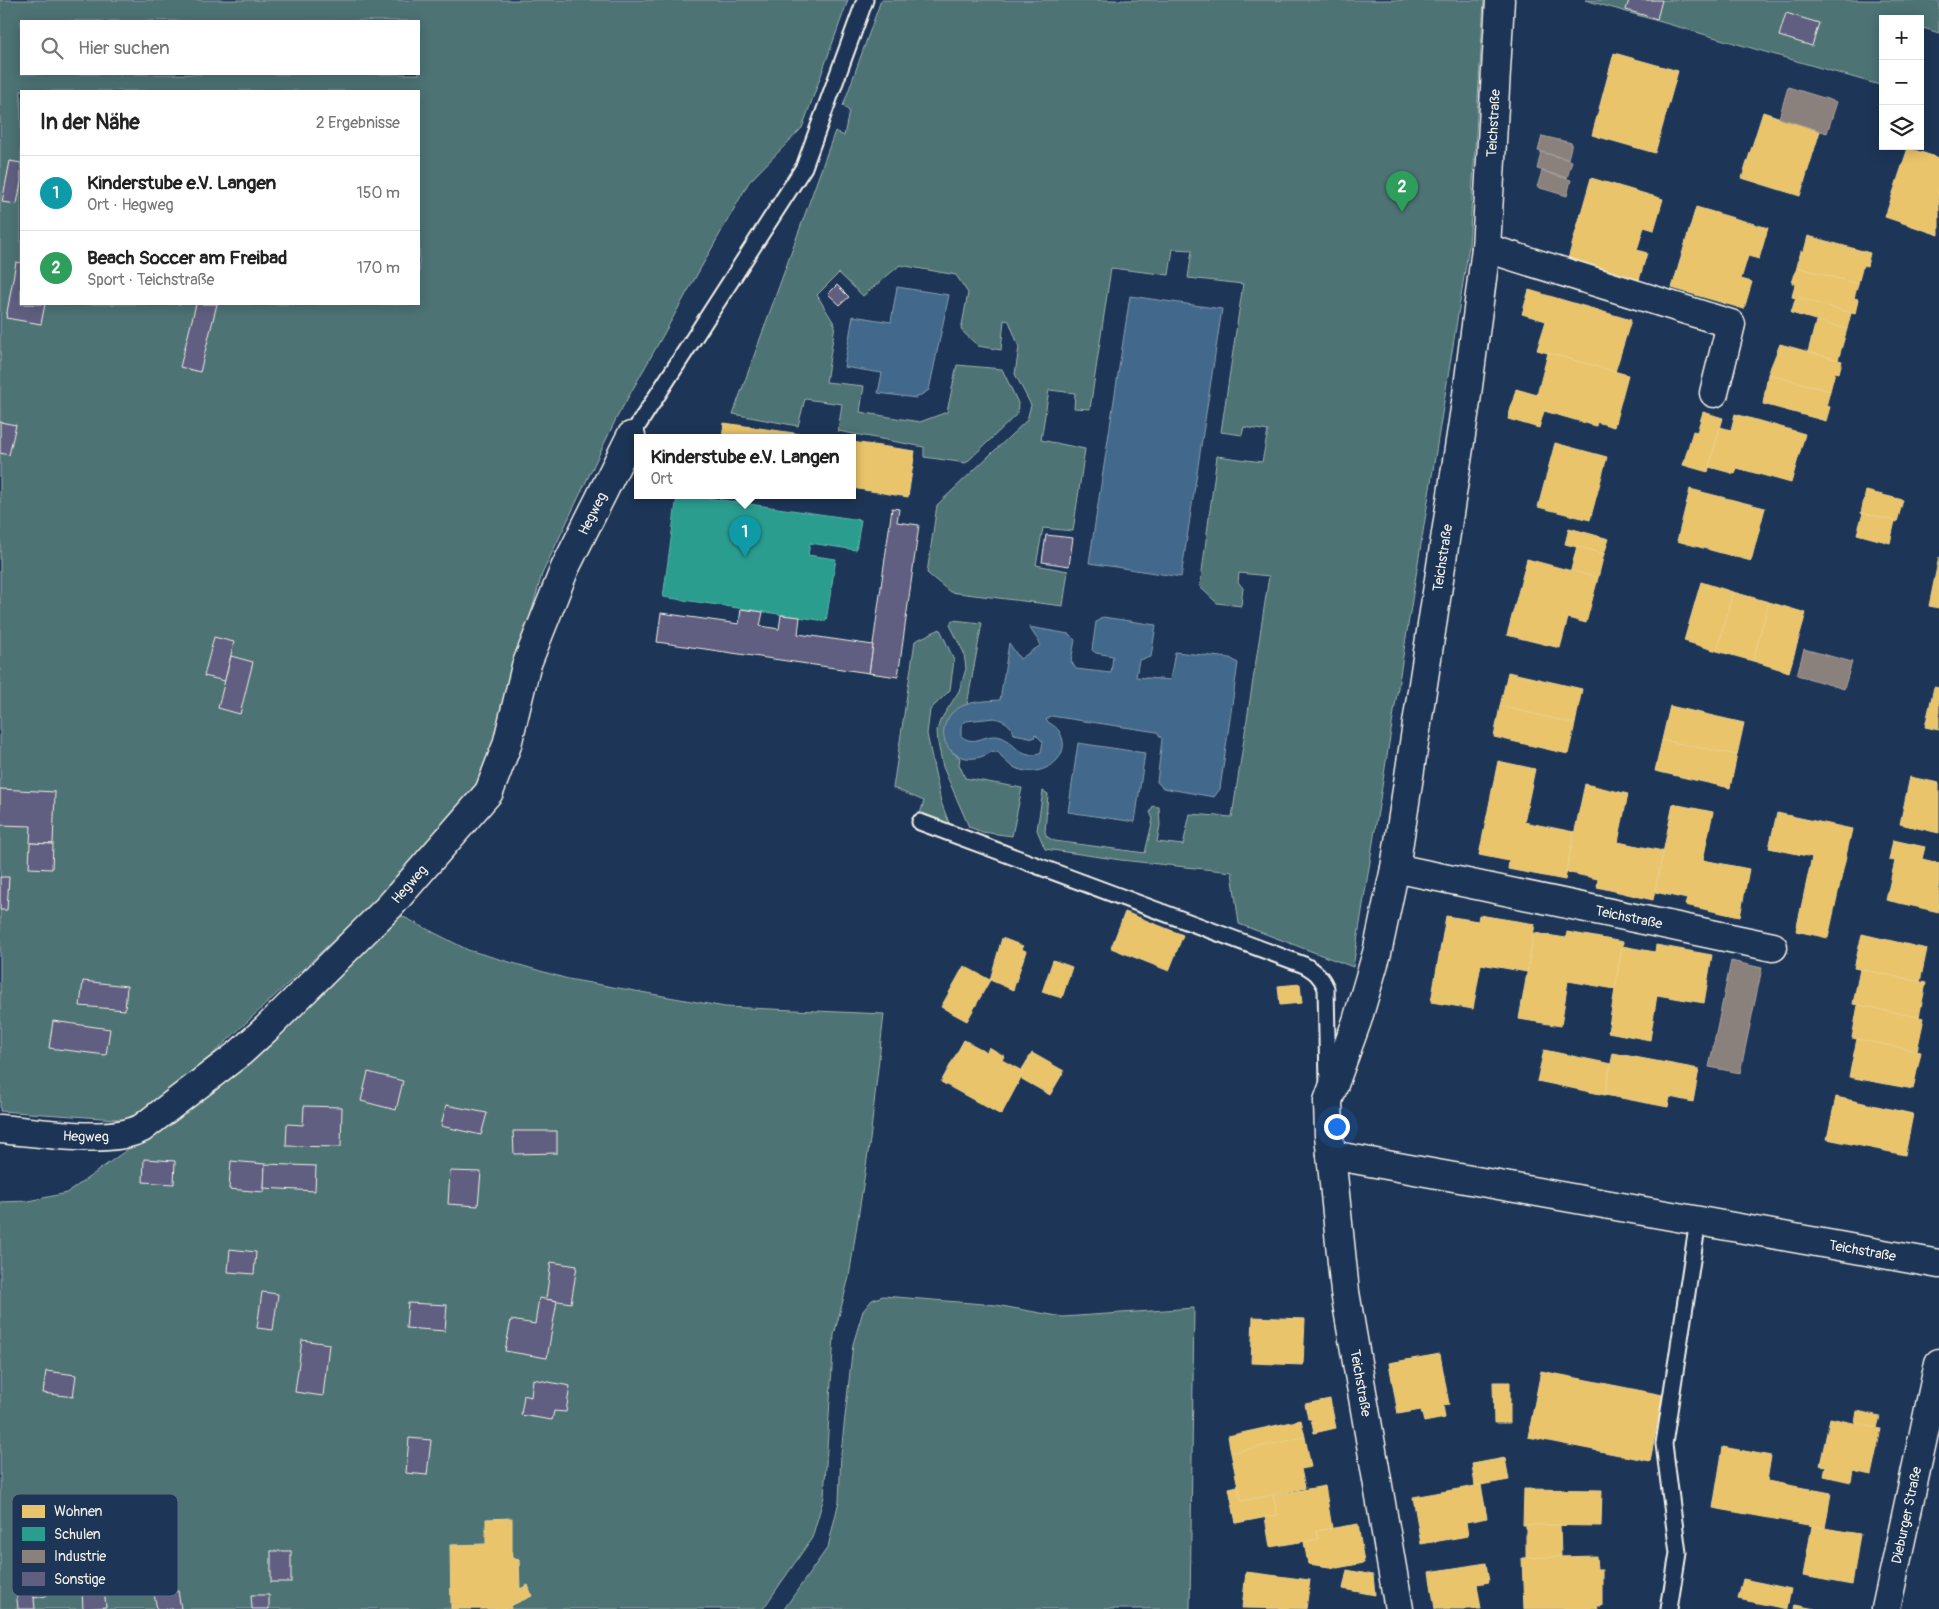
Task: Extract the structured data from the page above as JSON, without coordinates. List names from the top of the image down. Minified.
{"streets":{"street":["Teichstraße","Hegweg","Dieburger Straße"]},"legend":["Wohnen","Schulen","Industrie","Sonstige"],"page":{"map_buttons":["+","−"],"search":"Hier suchen","heading":["In der Nähe","2 Ergebnisse"],"list":[{"mark":"1","name":"Kinderstube e.V. Langen","note":"Ort · Hegweg","value":"150 m"},{"mark":"2","name":"Beach Soccer am Freibad","note":"Sport · Teichstraße","value":"170 m"}],"pins":["2","1"],"popup":["Kinderstube e.V. Langen","Ort"]}}
